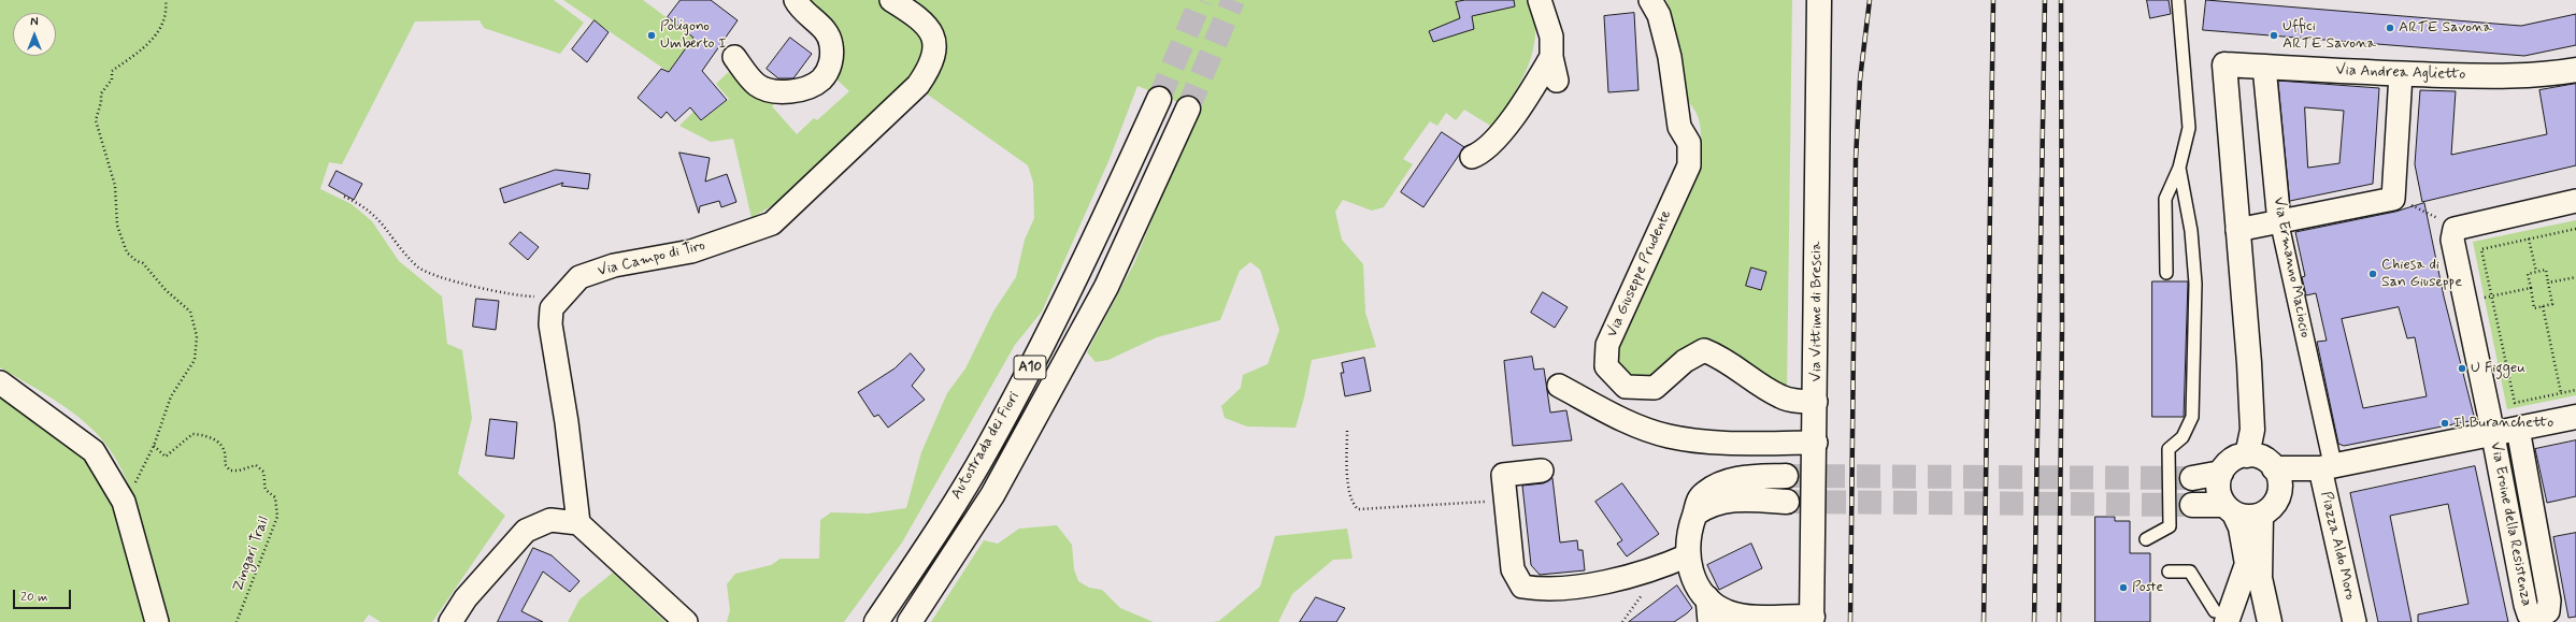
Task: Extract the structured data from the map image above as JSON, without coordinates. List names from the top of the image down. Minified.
{"streets":{"main road":["Via Andrea Aglietto","Via Vittime di Brescia","A10","Autostrada dei Fiori"],"street":["Via Campo di Tiro","Via Ermanno Maciocio","Via Giuseppe Prudente","Via Eroine della Resistenza","Piazza Aldo Moro"],"path":["Zingari Trail"]},"crossings":[["Via Andrea Aglietto","Via Ermanno Maciocio"],["Via Ermanno Maciocio","Piazza Aldo Moro"],["Via Giuseppe Prudente","Via Vittime di Brescia"]],"places":["ARTE Savona","Poligono Umberto I","Uffici ARTE Savona","Chiesa di San Giuseppe","U Figgeu","Il Buranchetto","Poste"],"scale_bar":"20 m","north":"top"}
